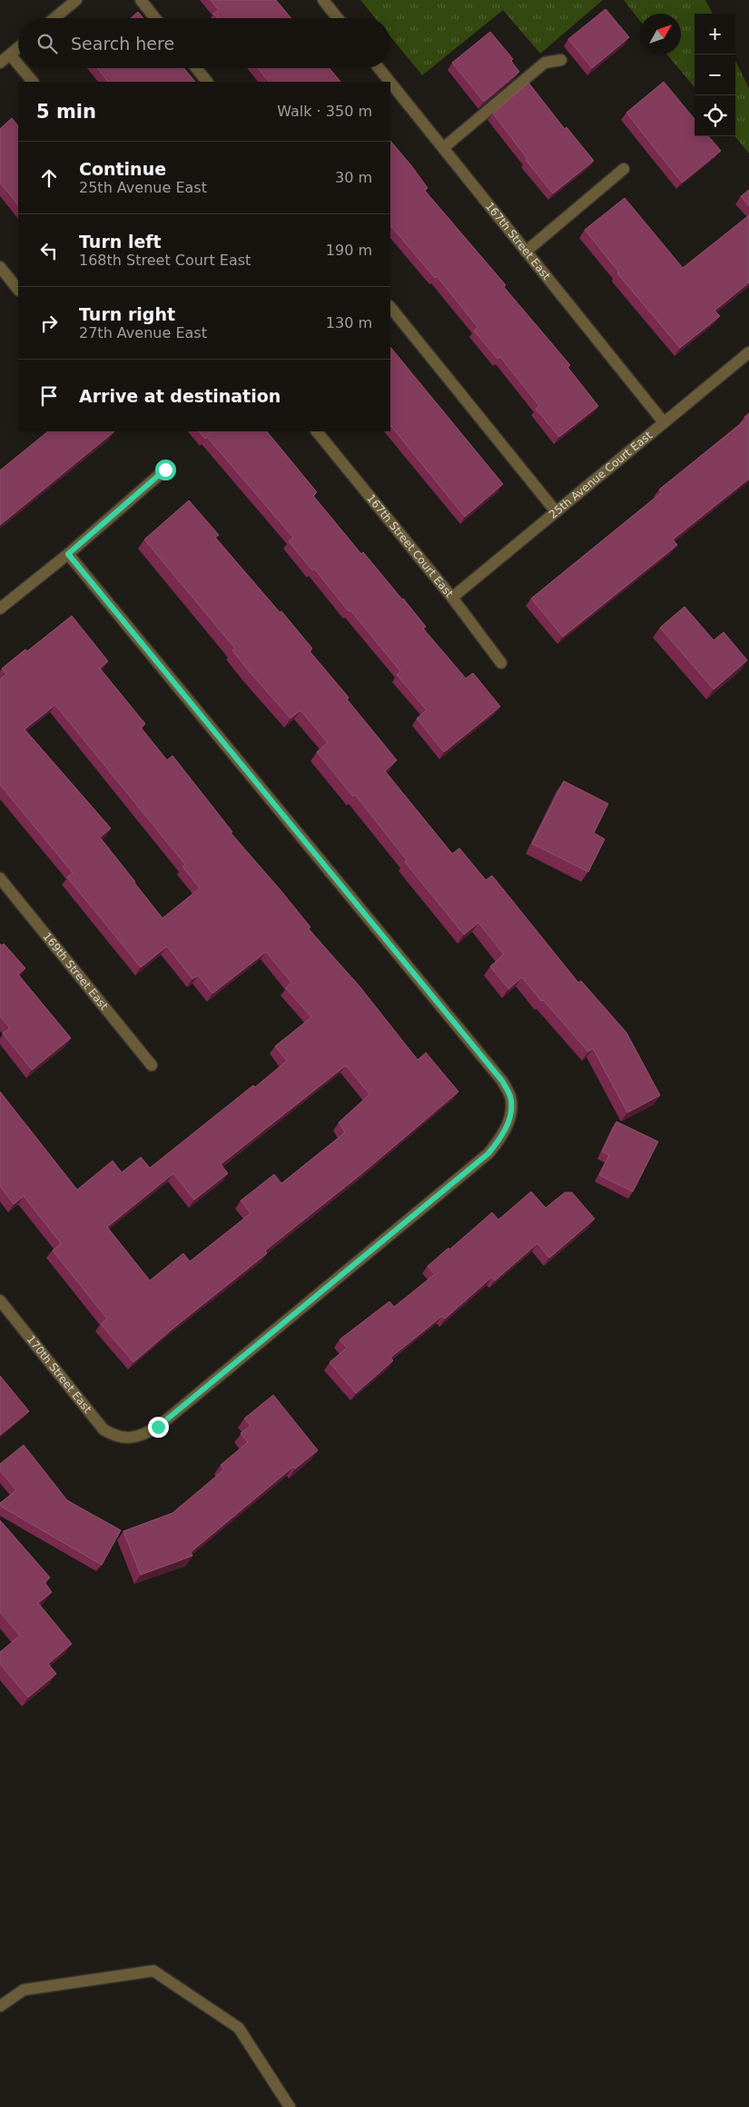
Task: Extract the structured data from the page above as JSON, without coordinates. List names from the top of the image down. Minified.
{"streets":{"street":["167th Street East","25th Avenue Court East","167th Street Court East","169th Street East","170th Street East"]},"crossings":[["167th Street East","25th Avenue Court East"],["25th Avenue Court East","167th Street Court East"]],"north":"top right","page":{"map_buttons":["+","−"],"search":"Search here","heading":["5 min","Walk · 350 m"],"list":[["Continue","25th Avenue East","30 m"],["Turn left","168th Street Court East","190 m"],["Turn right","27th Avenue East","130 m"],"Arrive at destination"]}}
